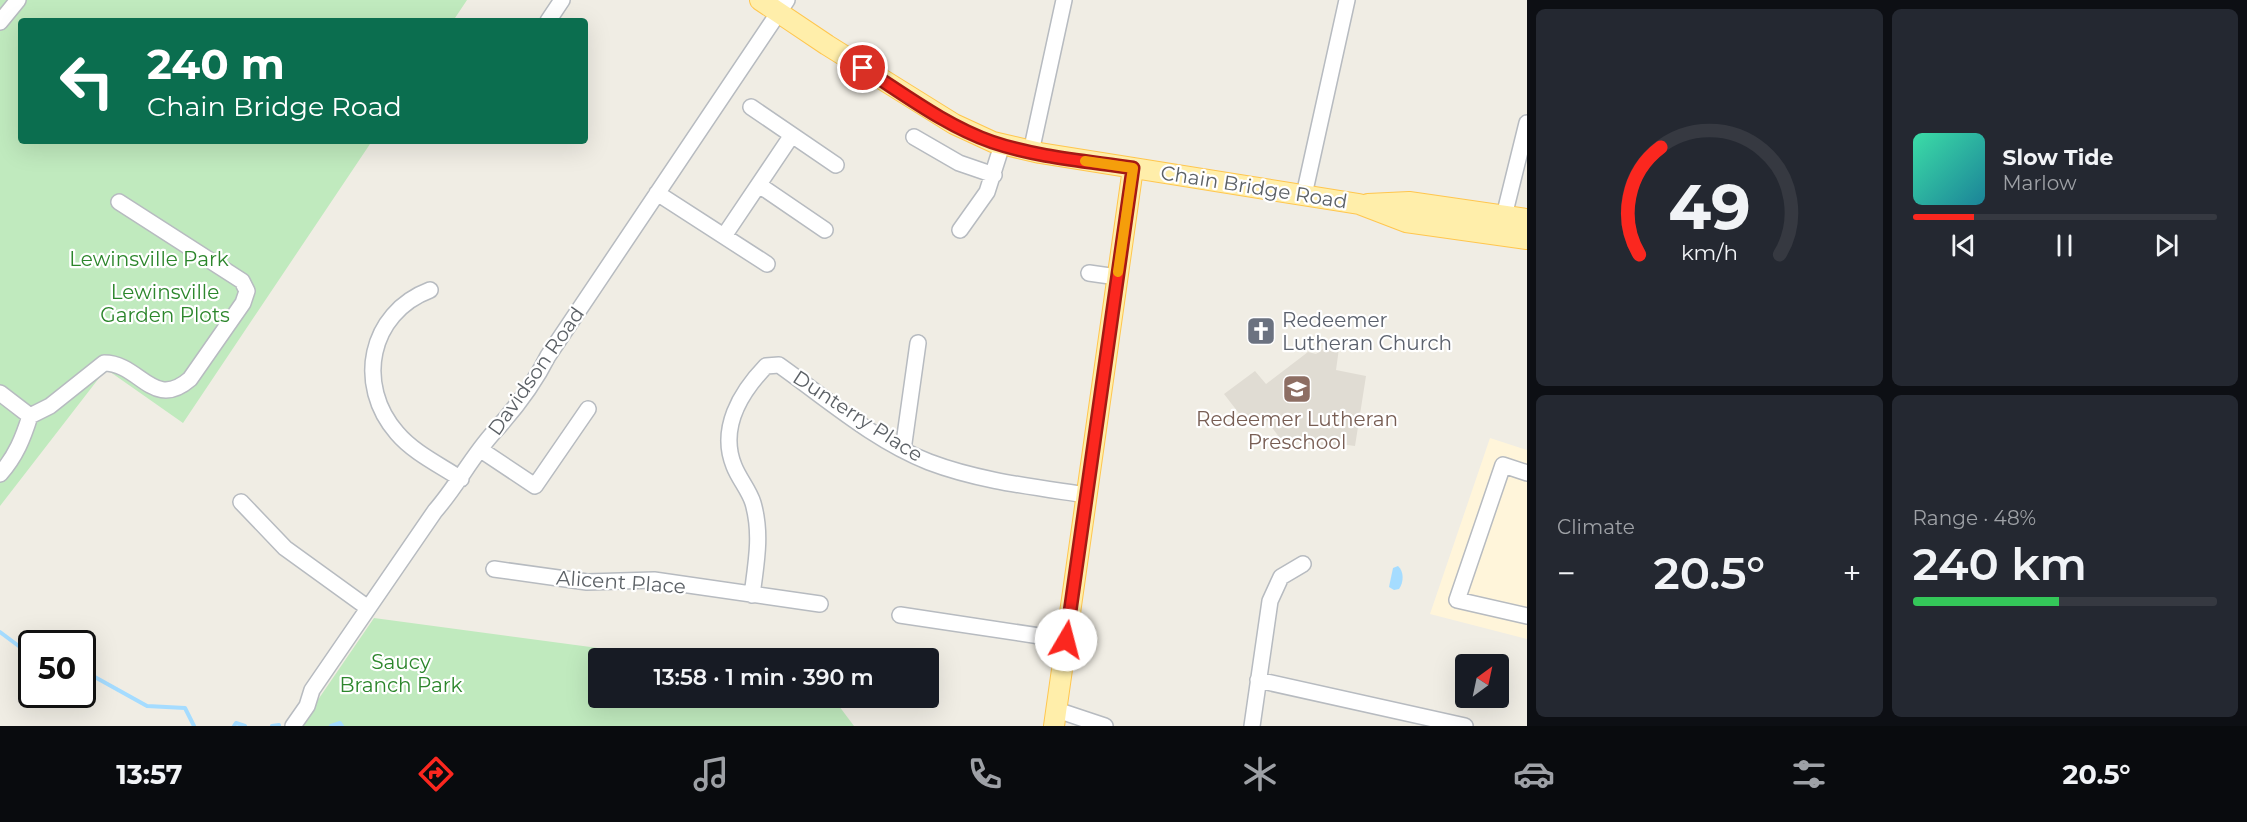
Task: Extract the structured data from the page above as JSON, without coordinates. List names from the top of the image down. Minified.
{"streets":{"main road":["Chain Bridge Road"],"street":["Davidson Road","Dunterry Place","Alicent Place"]},"crossings":[["Chain Bridge Road","Davidson Road"],["Dunterry Place","Alicent Place"]],"parks":["Lewinsville Park","Lewinsville Garden Plots","Saucy Branch Park"],"places":{"church":["Redeemer Lutheran Church"],"school or university":["Redeemer Lutheran Preschool"]},"north":"top right","page":{"turn":["240 m","Chain Bridge Road"],"song":["Slow Tide","Marlow"],"tile":["Climate",["Range · 48%","240 km"]],"heat":["−","20.5°","+"],"limit":"50","trip":"13:58 · 1 min · 390 m","tabs":["13:57","20.5°"],"gauge":["49","km/h"]}}
